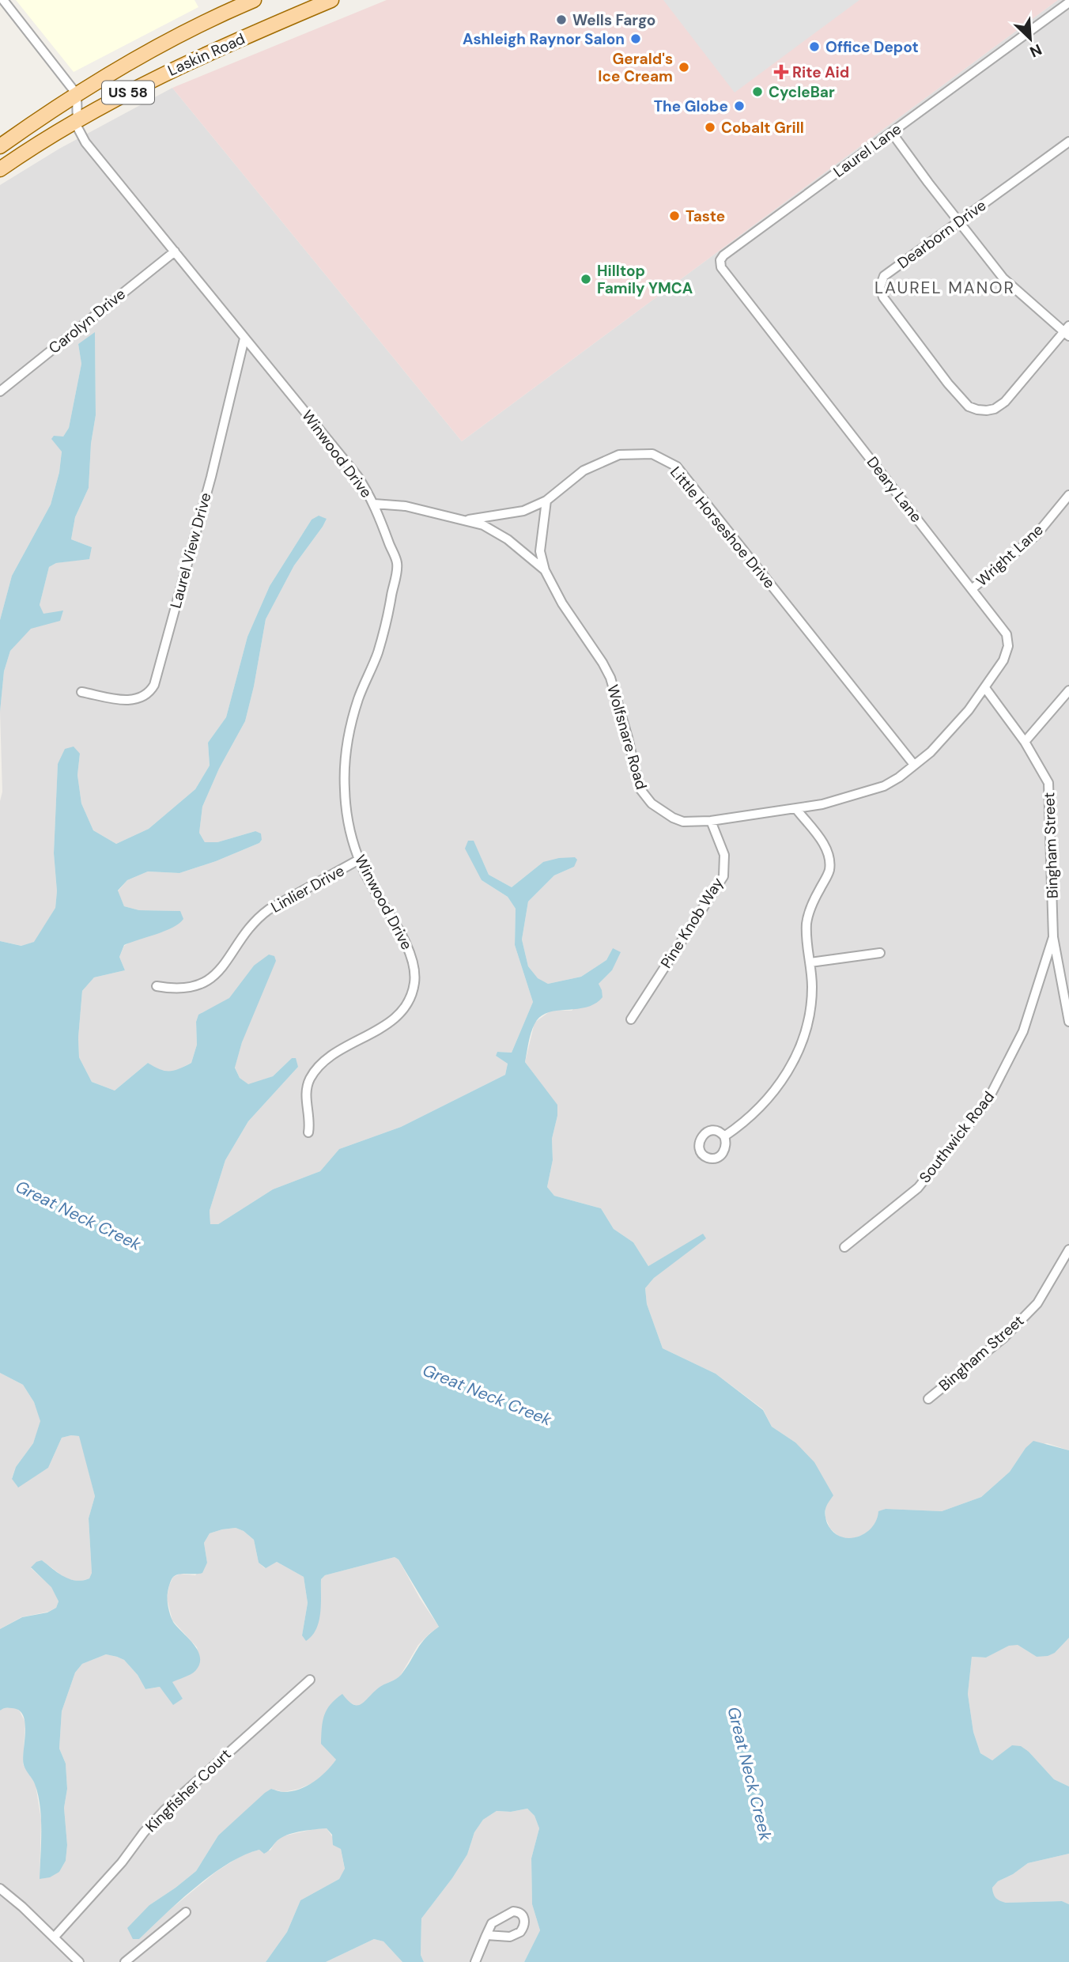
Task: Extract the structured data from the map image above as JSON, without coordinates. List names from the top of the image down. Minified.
{"streets":{"main road":["Laskin Road","US 58"],"street":["Laurel Lane","Dearborn Drive","Carolyn Drive","Winwood Drive","Deary Lane","Little Horseshoe Drive","Laurel View Drive","Wright Lane","Wolfsnare Road","Bingham Street","Linlier Drive","Pine Knob Way","Southwick Road","Kingfisher Court"]},"crossings":[["Laskin Road","Winwood Drive"],["Laurel Lane","Deary Lane"],["Carolyn Drive","Winwood Drive"],["Winwood Drive","Laurel View Drive"],["Winwood Drive","Wolfsnare Road"],["Winwood Drive","Linlier Drive"],["Deary Lane","Wright Lane"],["Deary Lane","Wolfsnare Road"],["Little Horseshoe Drive","Wolfsnare Road"],["Wolfsnare Road","Bingham Street"],["Wolfsnare Road","Pine Knob Way"],["Bingham Street","Southwick Road"]],"districts":["LAUREL MANOR"],"water":["Great Neck Creek"],"places":{"other":["Wells Fargo","Ashleigh Raynor Salon","Office Depot","Gerald's Ice Cream","CycleBar","The Globe","Cobalt Grill","Taste","Hilltop Family YMCA"],"health":["Rite Aid"]},"north":"bottom right"}
